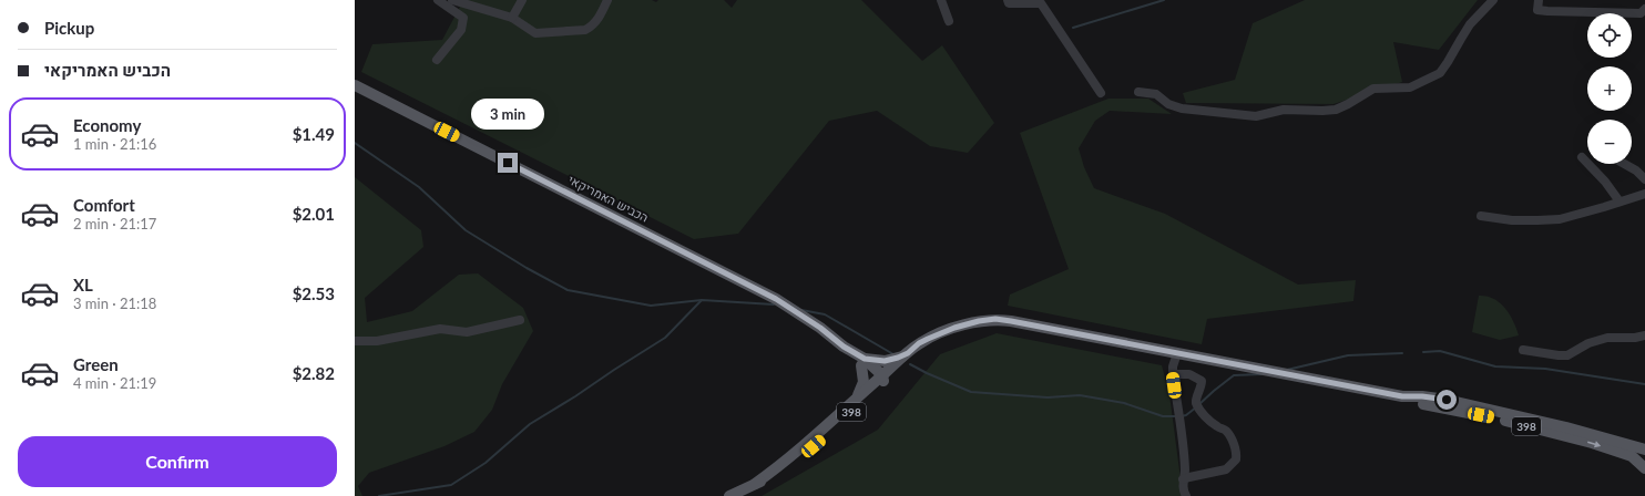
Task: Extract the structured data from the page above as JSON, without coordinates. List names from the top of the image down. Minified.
{"streets":{"main road":["הכביש האמריקאי","398"]},"page":{"banner":["Pickup","הכביש האמריקאי"],"map_buttons":["+","−"],"list":[{"name":"Economy","note":"1 min · 21:16","value":"$1.49"},{"name":"Comfort","note":"2 min · 21:17","value":"$2.01"},{"name":"XL","note":"3 min · 21:18","value":"$2.53"},{"name":"Green","note":"4 min · 21:19","value":"$2.82"}],"bubble":"3 min","buttons":"Confirm"}}
